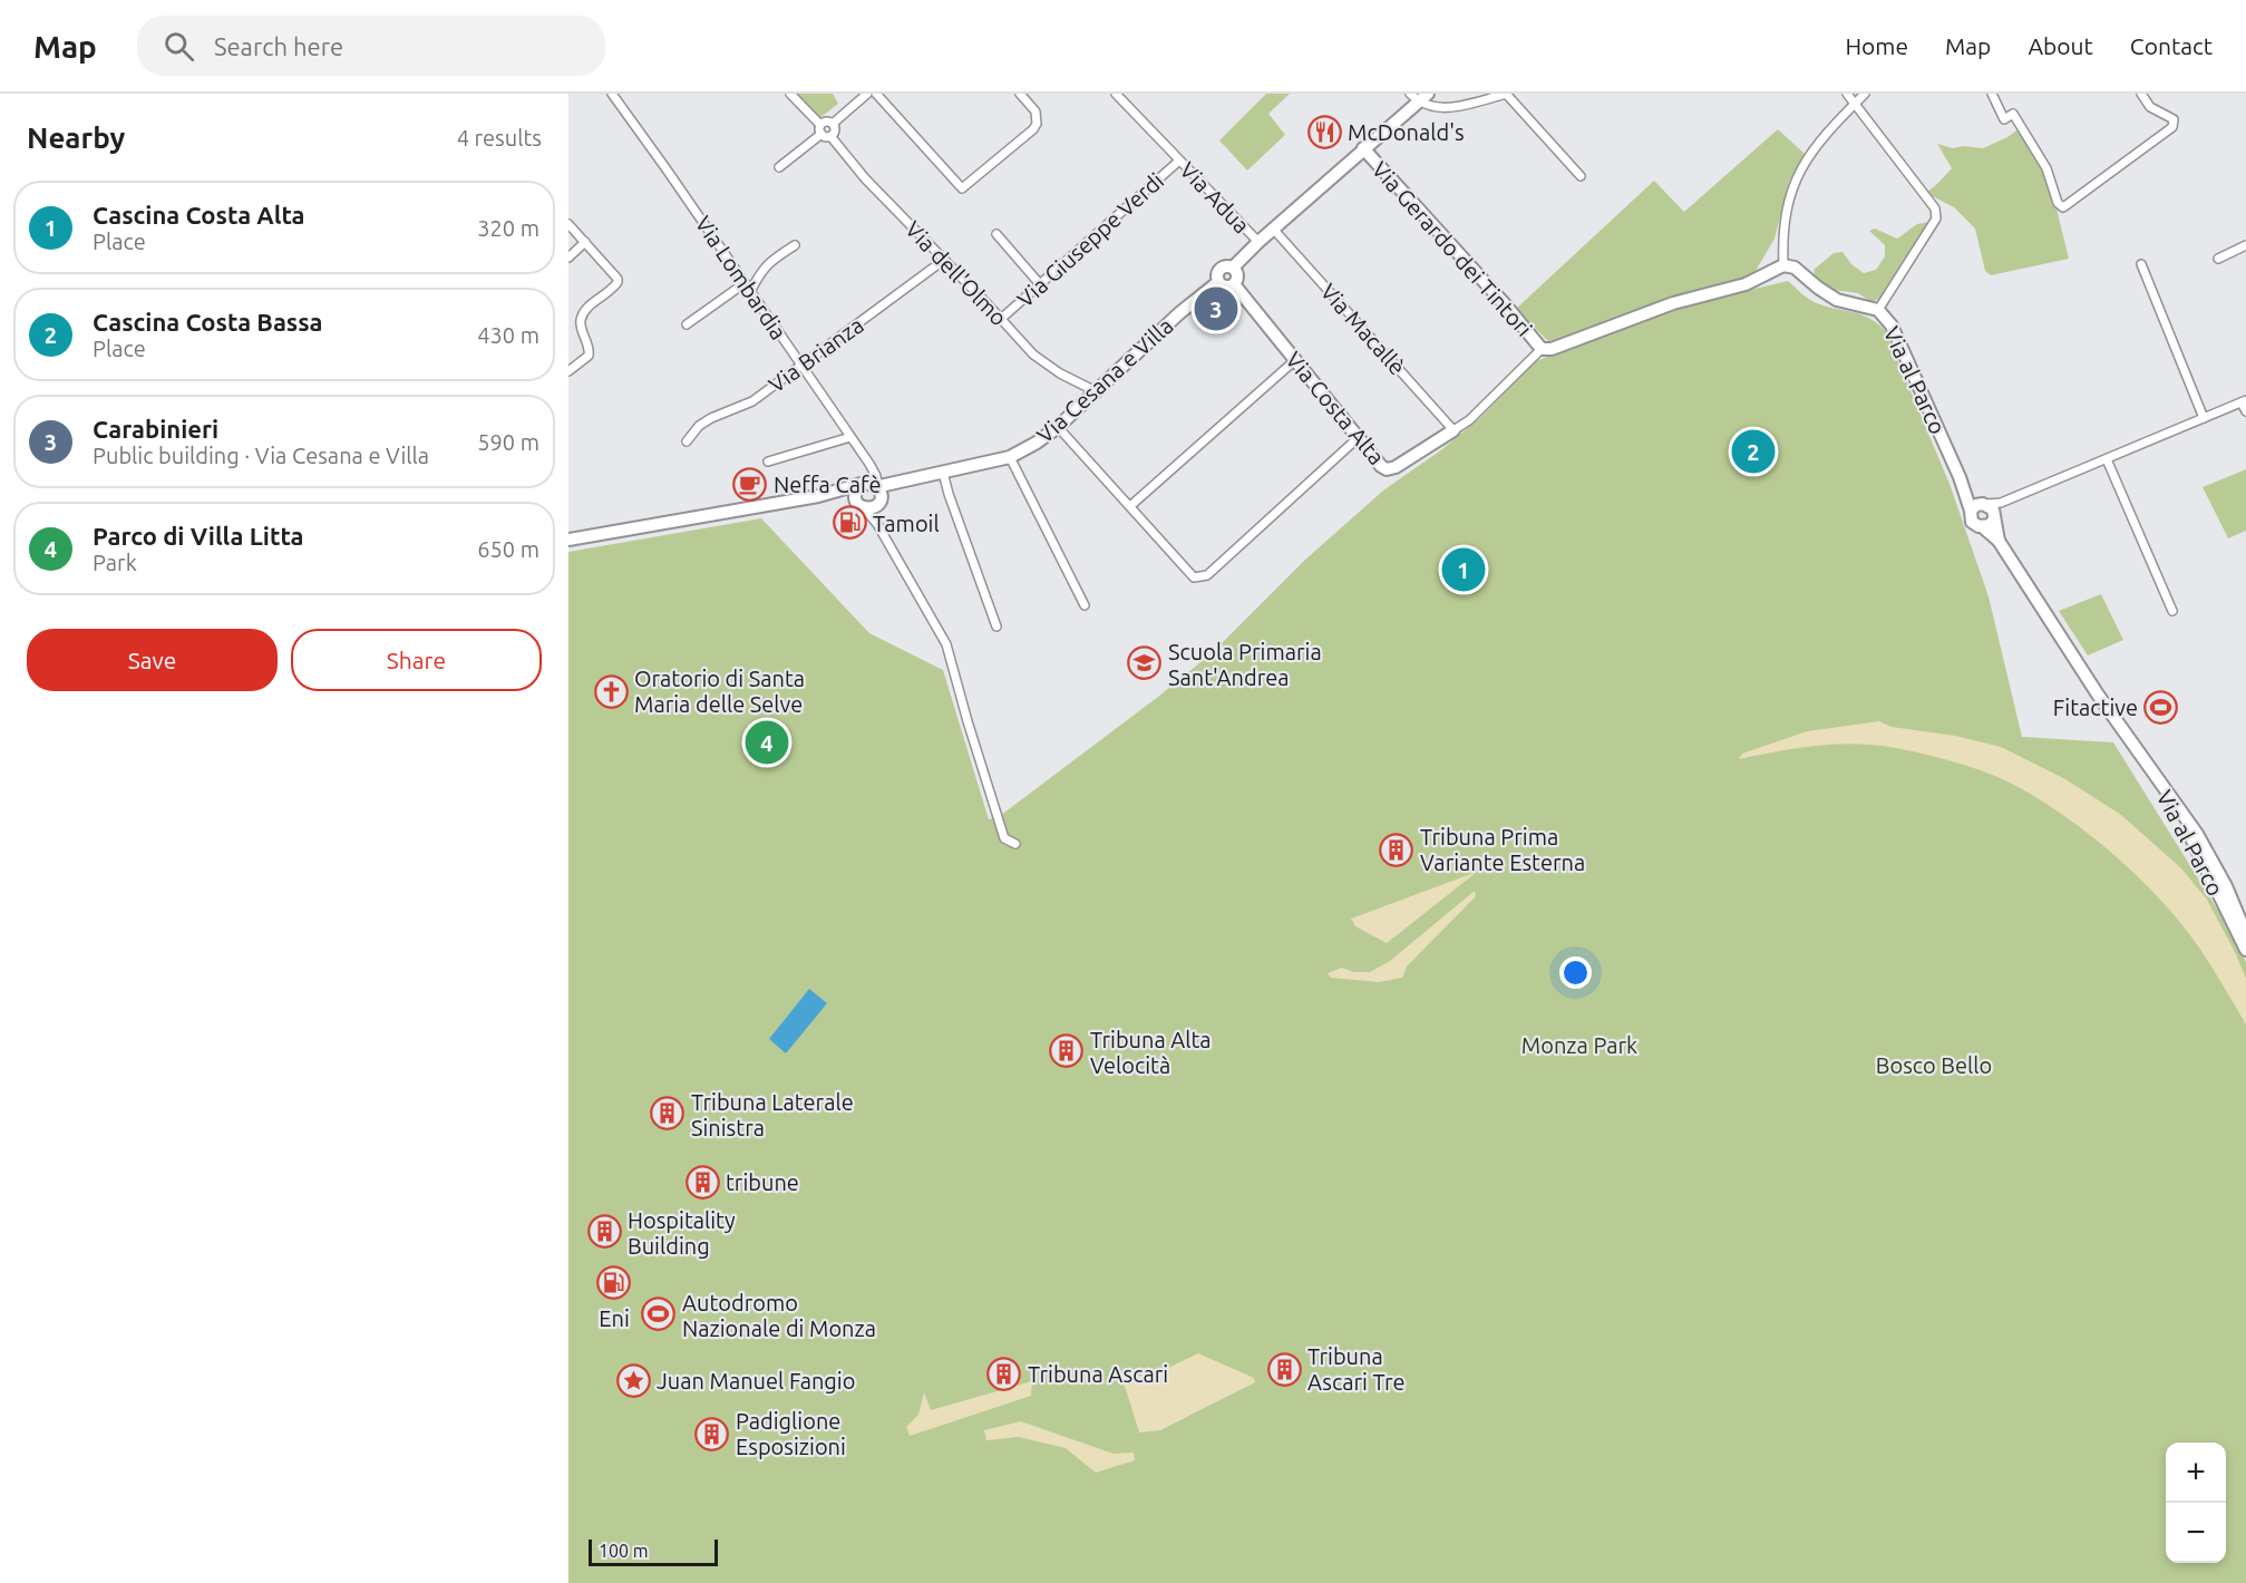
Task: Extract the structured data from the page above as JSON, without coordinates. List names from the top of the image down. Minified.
{"streets":{"street":["Via Adua","Via Giuseppe Verdi","Via Gerardo dei Tintori","Via dell'Olmo","Via Lombardia","Via Macallè","Via Brianza","Via Cesana e Villa","Via al Parco","Via Costa Alta"]},"crossings":[["Via Adua","Via Giuseppe Verdi"],["Via Giuseppe Verdi","Via dell'Olmo"],["Via Gerardo dei Tintori","Via Costa Alta"],["Via dell'Olmo","Via Brianza"],["Via dell'Olmo","Via Cesana e Villa"],["Via Lombardia","Via Brianza"],["Via Lombardia","Via Cesana e Villa"],["Via Macallè","Via Costa Alta"],["Via Cesana e Villa","Via Costa Alta"]],"parks":["Monza Park","Bosco Bello"],"places":{"restaurant":["McDonald's"],"cafe":["Neffa Cafè"],"fuel station":["Tamoil","Eni"],"school or university":["Scuola Primaria Sant'Andrea"],"church":["Oratorio di Santa Maria delle Selve"],"sports":["Fitactive","Autodromo Nazionale di Monza"],"building":["Tribuna Prima Variante Esterna","Tribuna Alta Velocità","Tribuna Laterale Sinistra","tribune","Hospitality Building","Tribuna Ascari Tre","Tribuna Ascari","Padiglione Esposizioni"],"place":["Juan Manuel Fangio"]},"scale_bar":"100 m","page":{"header":"Map","search":"Search here","nav":["Home","Map","About","Contact"],"heading":["Nearby","4 results"],"list":[{"mark":"1","name":"Cascina Costa Alta","note":"Place","value":"320 m"},{"mark":"2","name":"Cascina Costa Bassa","note":"Place","value":"430 m"},{"mark":"3","name":"Carabinieri","note":"Public building · Via Cesana e Villa","value":"590 m"},{"mark":"4","name":"Parco di Villa Litta","note":"Park","value":"650 m"}],"pins":["3","2","1","4"],"buttons":["Save","Share"],"map_buttons":["+","−"],"scale":"100 m"}}
